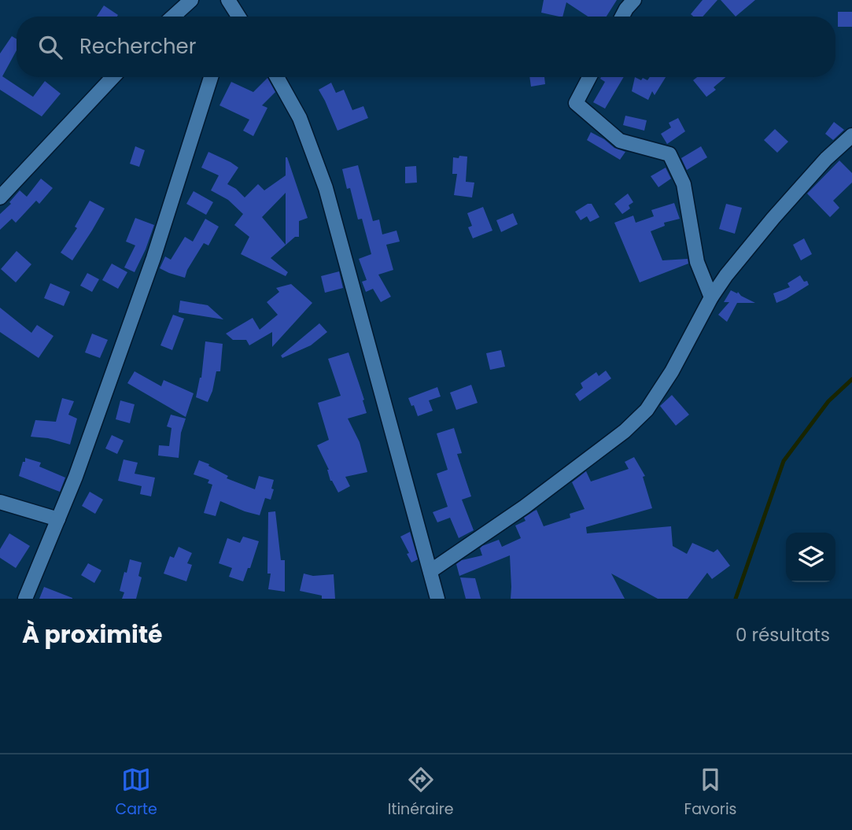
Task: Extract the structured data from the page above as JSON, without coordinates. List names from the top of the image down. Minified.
{"page":{"search":"Rechercher","heading":["À proximité","0 résultats"],"nav":["Carte","Itinéraire","Favoris"]}}
